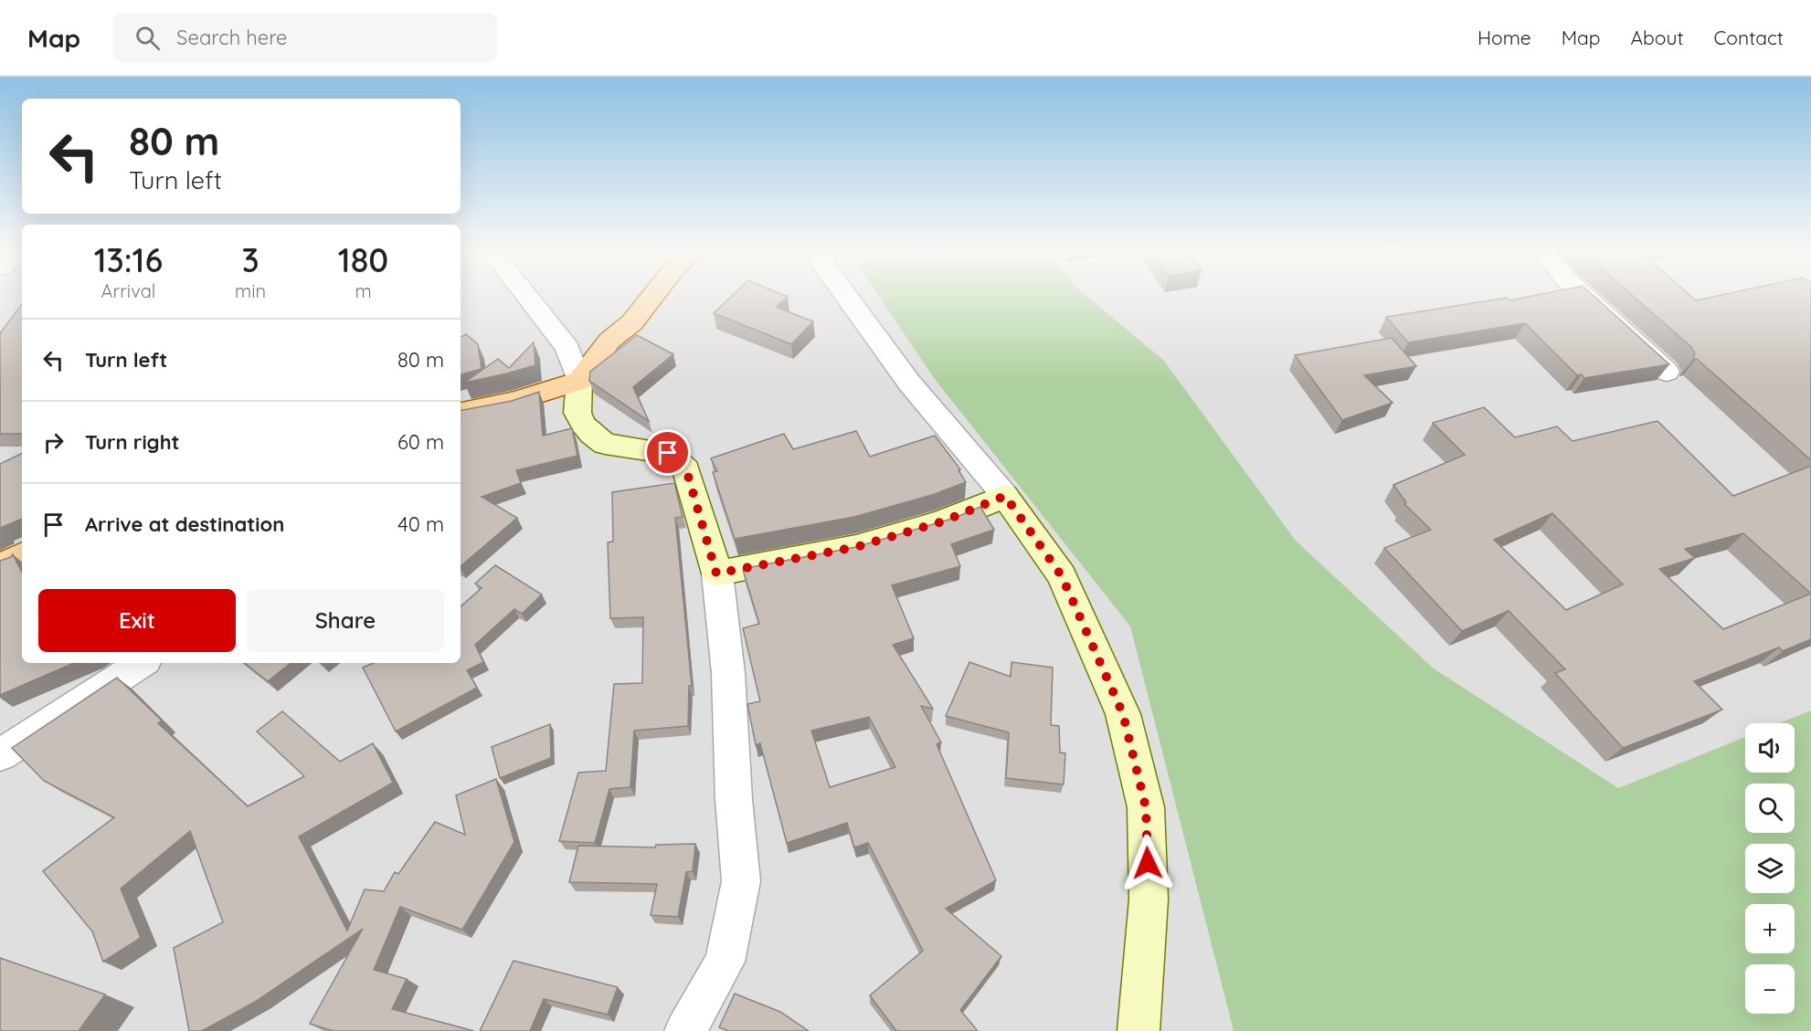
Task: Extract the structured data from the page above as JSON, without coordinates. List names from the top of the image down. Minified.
{"page":{"header":"Map","search":"Search here","nav":["Home","Map","About","Contact"],"turn":["80 m","Turn left"],"eta":["13:16","Arrival","3","min","180","m"],"list":[{"name":"Turn left","value":"80 m"},{"name":"Turn right","value":"60 m"},{"name":"Arrive at destination","value":"40 m"}],"buttons":["Exit","Share"],"map_buttons":["+","−"]}}
